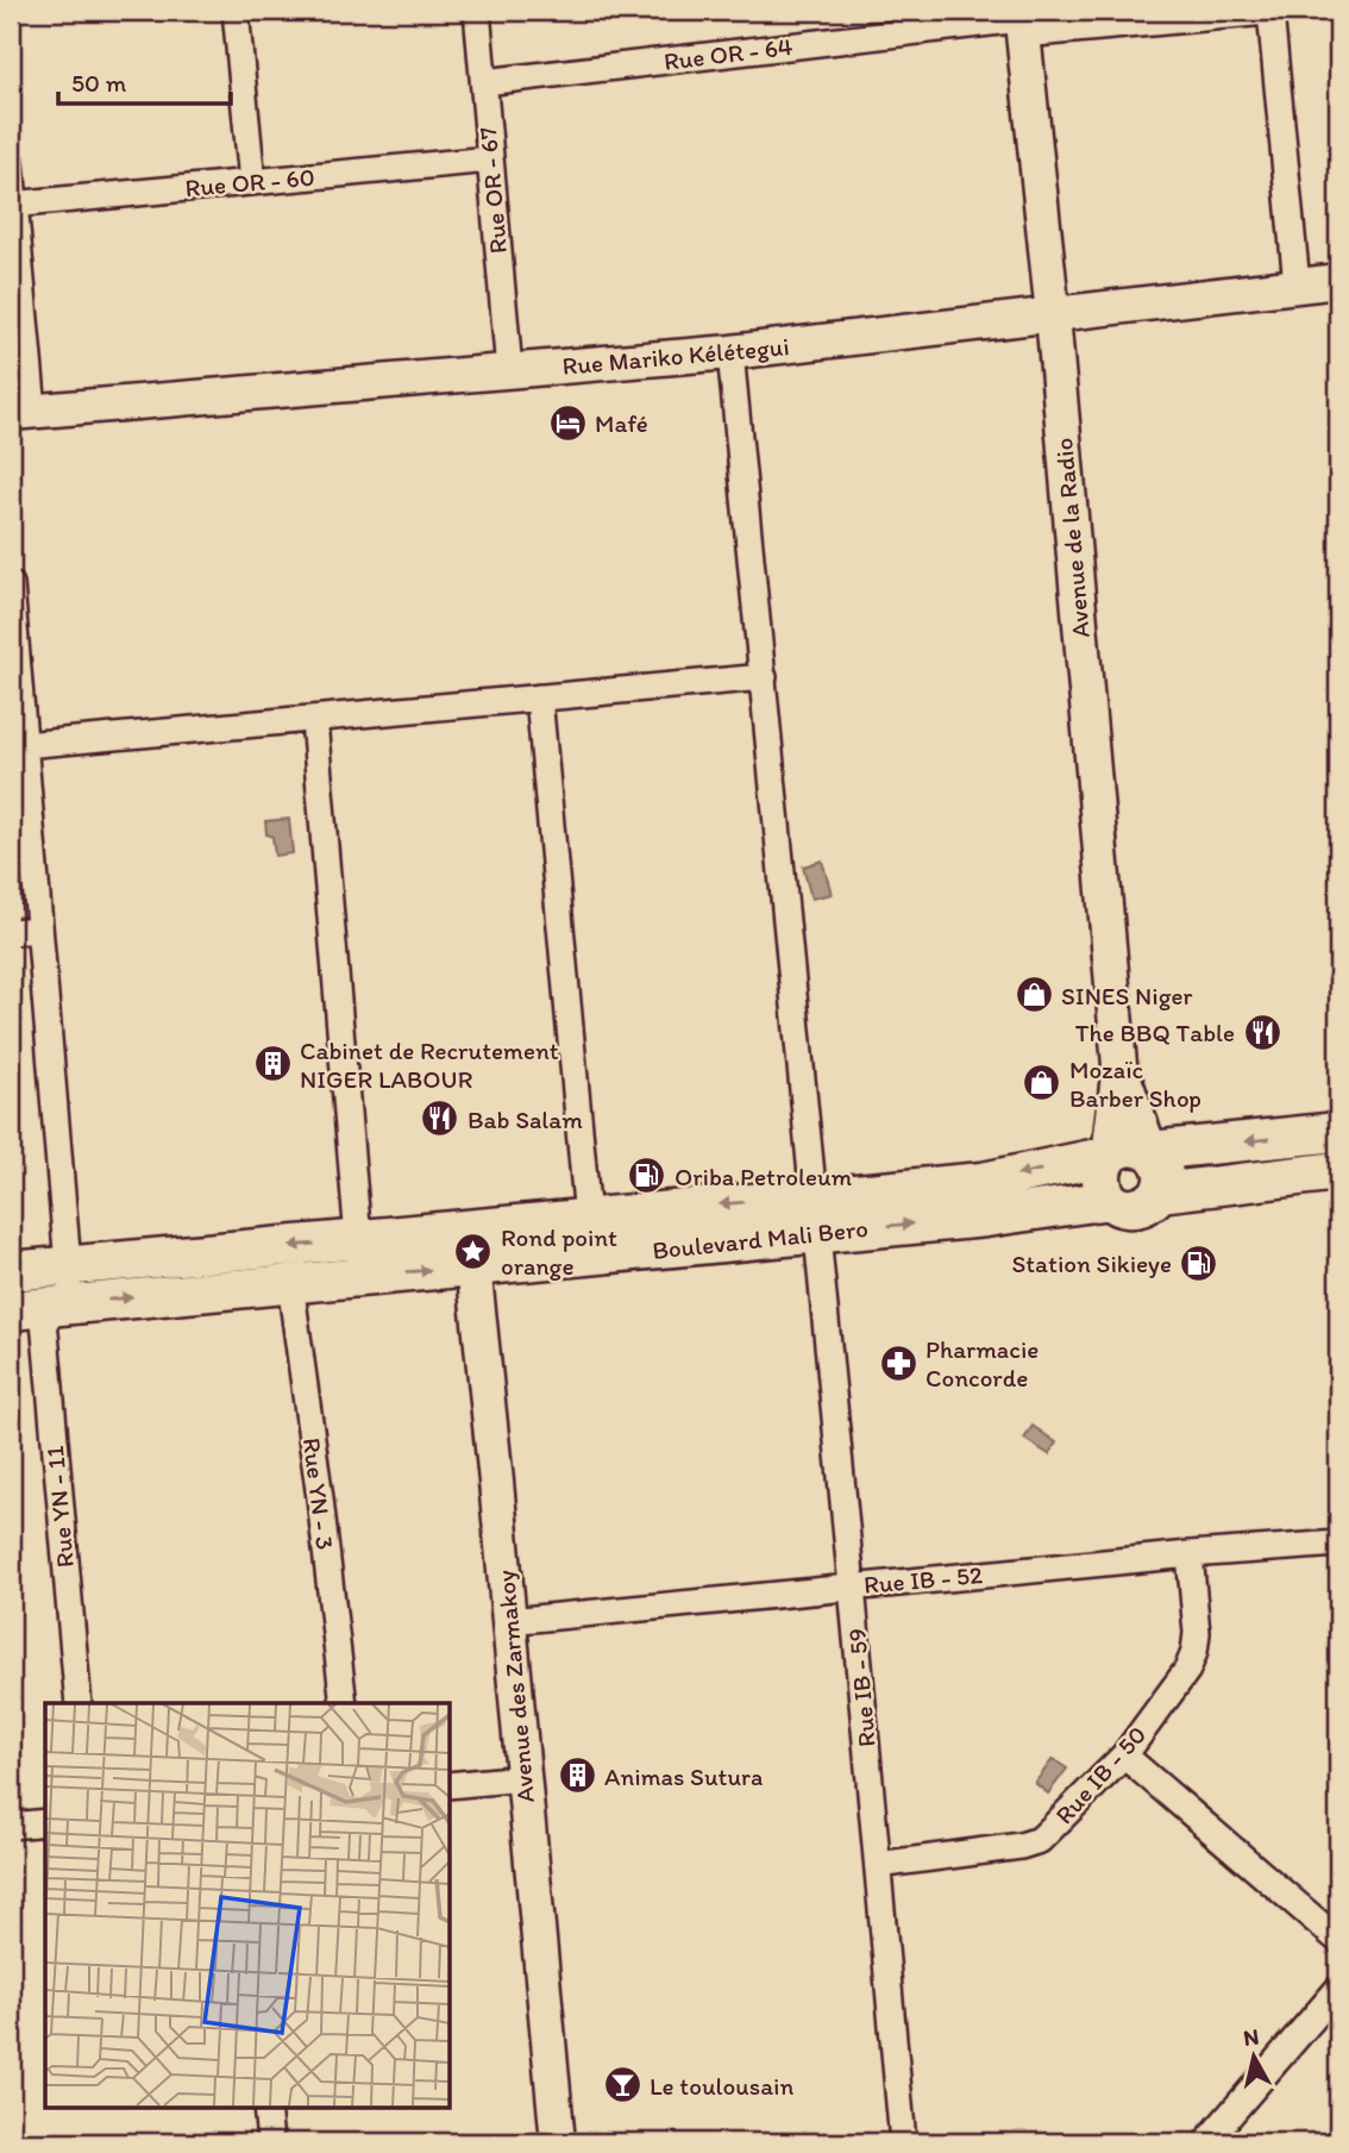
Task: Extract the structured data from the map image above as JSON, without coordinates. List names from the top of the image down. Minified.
{"streets":{"main road":["Boulevard Mali Bero"],"street":["Rue OR - 64","Rue OR - 60","Rue OR - 67","Rue Mariko Kélétegui","Avenue de la Radio","Rue YN - 3","Rue YN - 11","Rue IB - 52","Avenue des Zarmakoy","Rue IB - 59","Rue IB - 50"]},"crossings":[["Rue OR - 64","Rue OR - 67"],["Rue OR - 64","Avenue de la Radio"],["Rue OR - 60","Rue OR - 67"],["Rue OR - 67","Rue Mariko Kélétegui"],["Rue Mariko Kélétegui","Avenue de la Radio"],["Rue Mariko Kélétegui","Rue IB - 59"],["Avenue de la Radio","Boulevard Mali Bero"],["Boulevard Mali Bero","Rue YN - 3"],["Boulevard Mali Bero","Rue YN - 11"],["Boulevard Mali Bero","Avenue des Zarmakoy"],["Boulevard Mali Bero","Rue IB - 59"],["Rue IB - 52","Avenue des Zarmakoy"],["Rue IB - 52","Rue IB - 59"],["Rue IB - 52","Rue IB - 50"],["Rue IB - 59","Rue IB - 50"]],"places":{"hotel":["Mafé"],"shop":["SINES Niger","Mozaïc Barber Shop"],"restaurant":["The BBQ Table","Bab Salam"],"building":["Cabinet de Recrutement NIGER LABOUR","Animas Sutura"],"fuel station":["Oriba Petroleum","Station Sikieye"],"place":["Rond point orange"],"pharmacy":["Pharmacie Concorde"],"bar":["Le toulousain"]},"scale_bar":"50 m","north":"top"}
